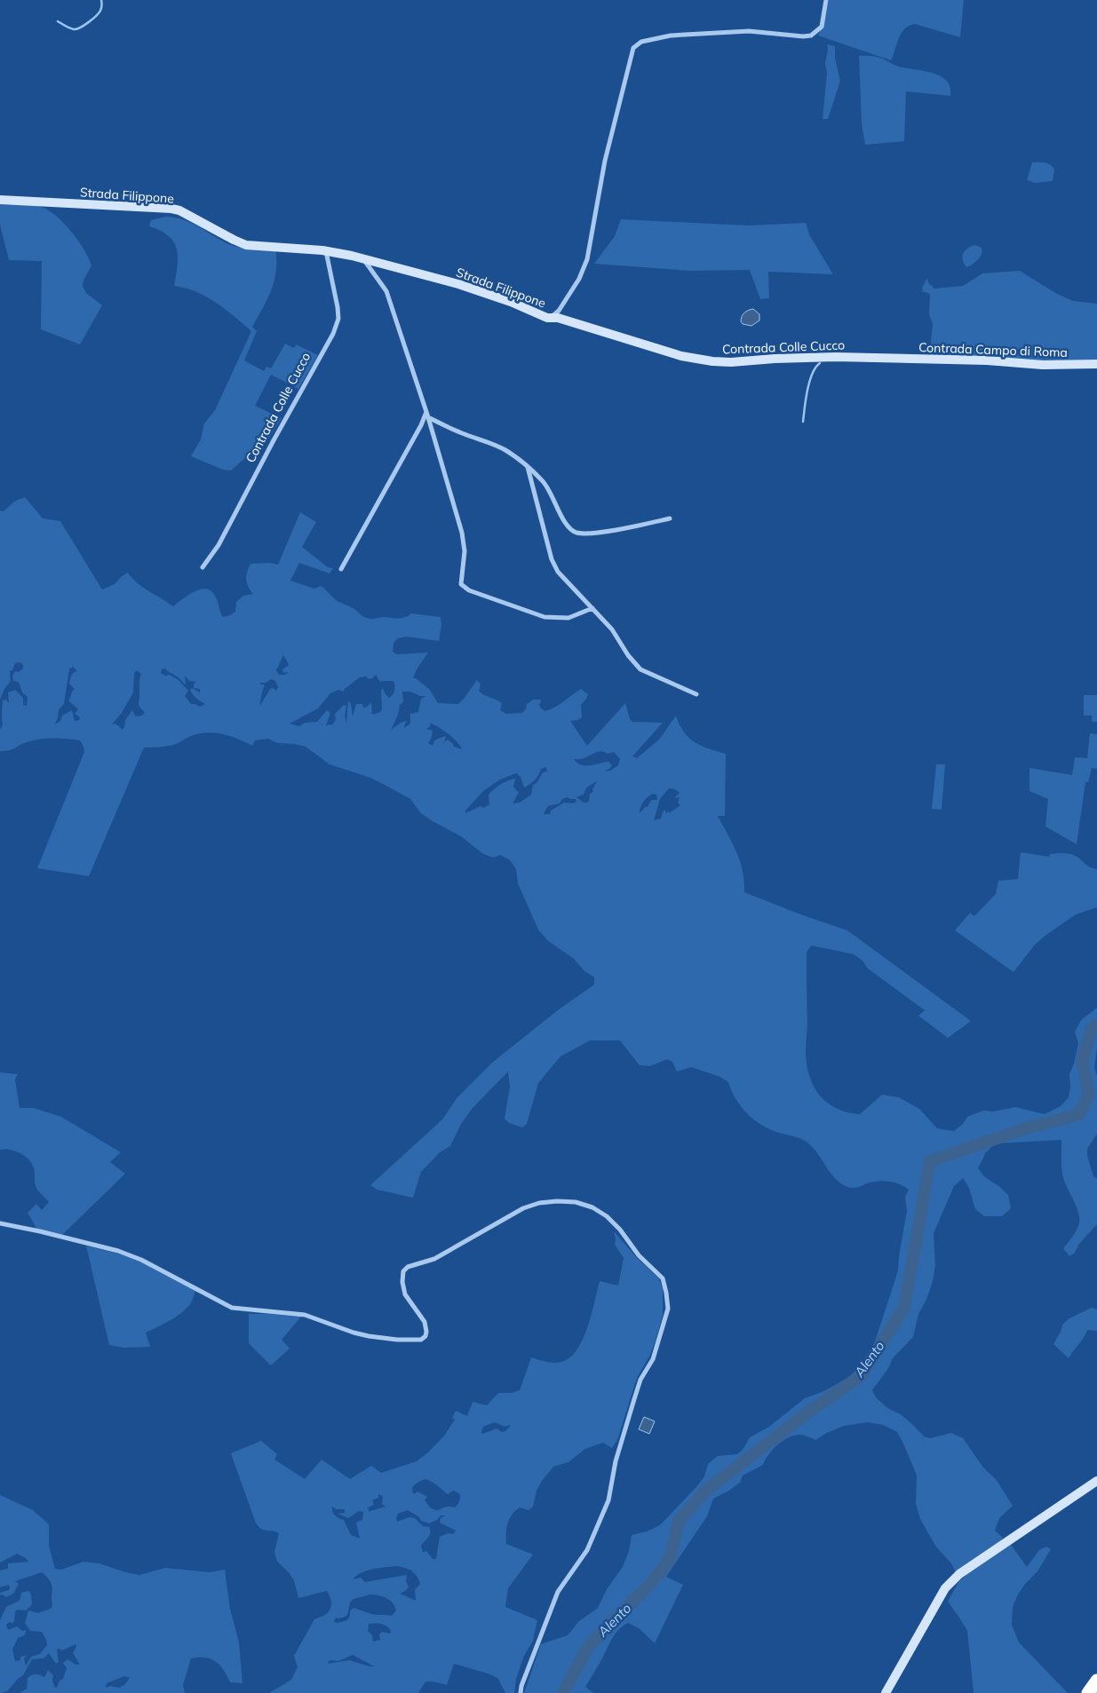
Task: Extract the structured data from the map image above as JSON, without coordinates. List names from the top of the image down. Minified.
{"streets":{"street":["Strada Filippone","Contrada Colle Cucco","Contrada Campo di Roma"]},"crossings":[["Strada Filippone","Contrada Colle Cucco"],["Contrada Colle Cucco","Contrada Campo di Roma"]],"water":["Alento"]}
